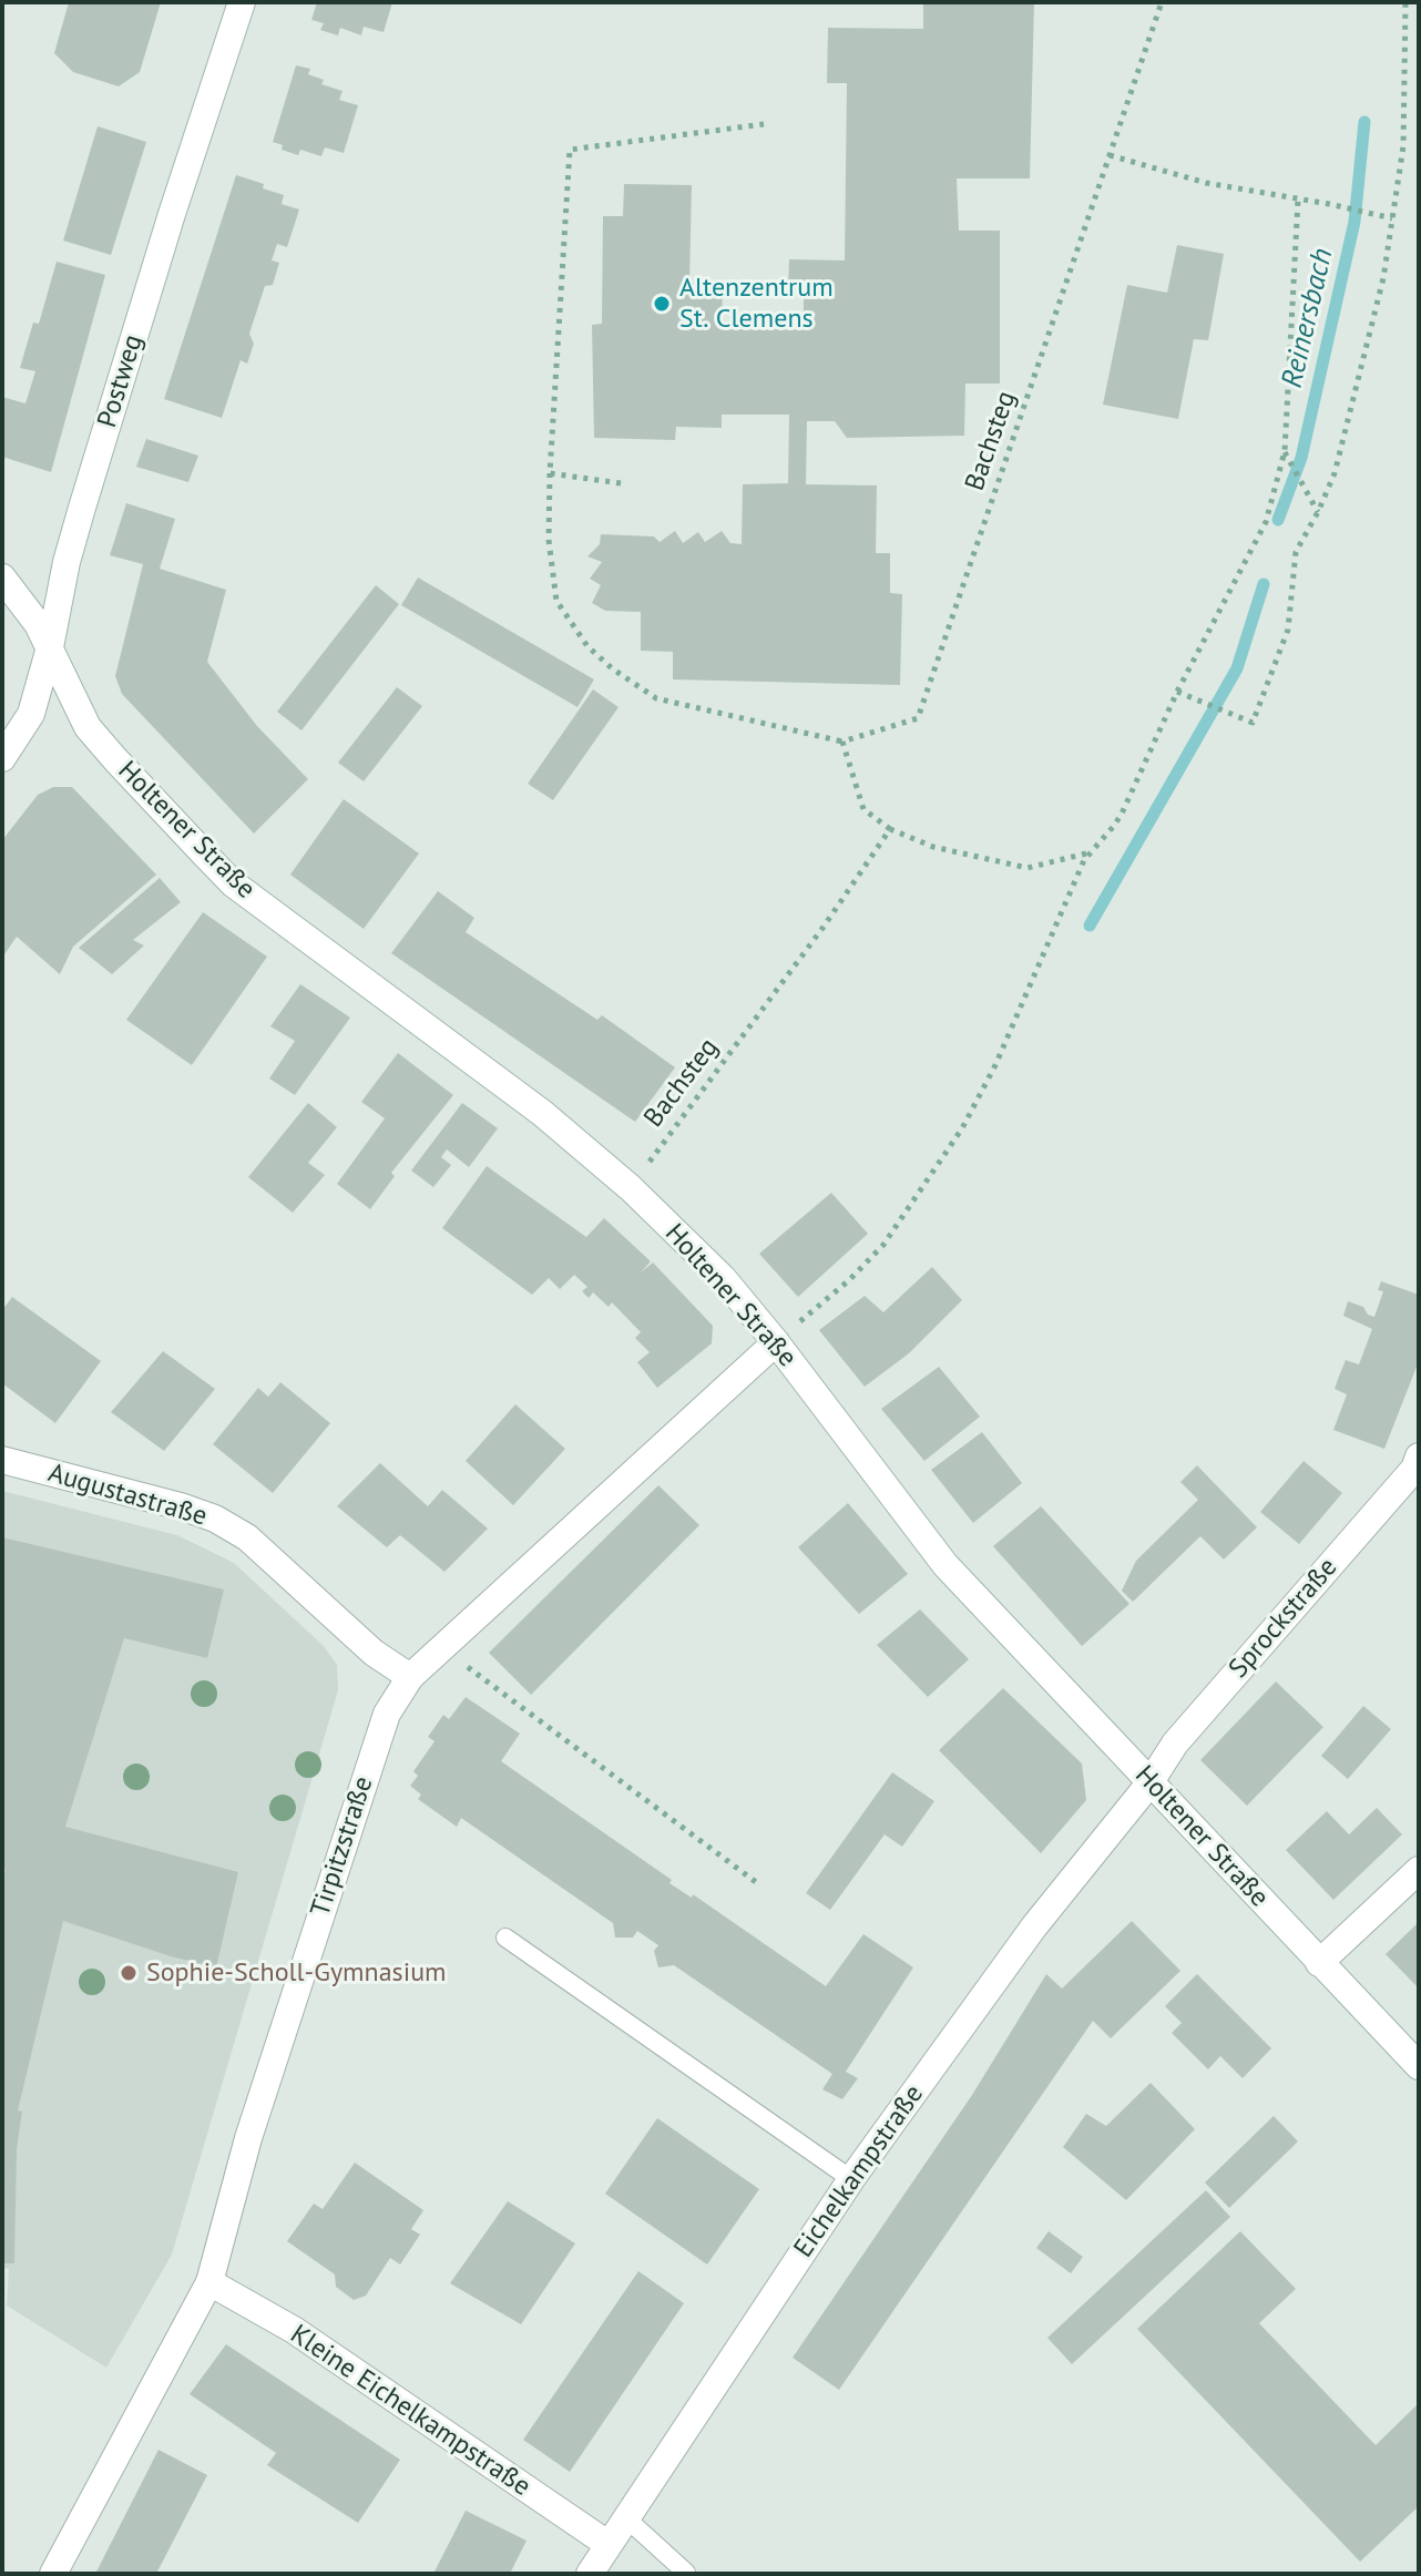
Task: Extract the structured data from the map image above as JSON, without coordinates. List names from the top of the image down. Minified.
{"streets":{"street":["Postweg","Holtener Straße","Augustastraße","Sprockstraße","Tirpitzstraße","Eichelkampstraße","Kleine Eichelkampstraße"],"path":["Bachsteg"]},"crossings":[["Postweg","Holtener Straße"],["Bachsteg","Holtener Straße"],["Holtener Straße","Sprockstraße"],["Holtener Straße","Tirpitzstraße"],["Holtener Straße","Eichelkampstraße"],["Augustastraße","Tirpitzstraße"],["Sprockstraße","Eichelkampstraße"],["Tirpitzstraße","Kleine Eichelkampstraße"],["Eichelkampstraße","Kleine Eichelkampstraße"]],"water":["Reinersbach"],"places":["Altenzentrum St. Clemens","Sophie-Scholl-Gymnasium"]}
